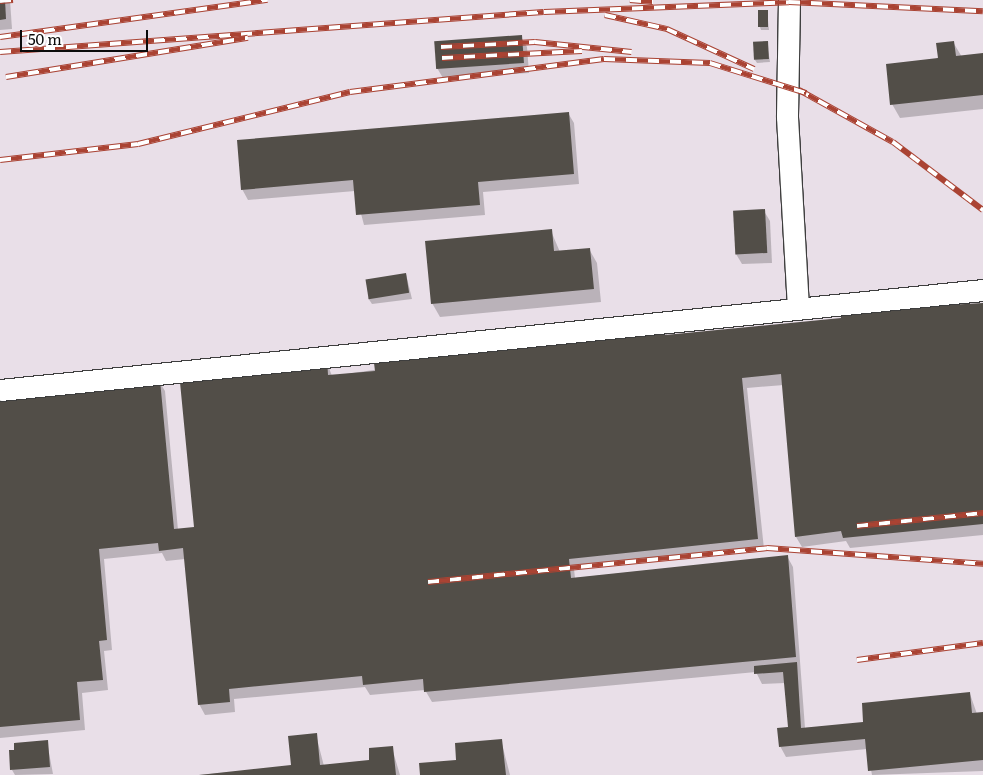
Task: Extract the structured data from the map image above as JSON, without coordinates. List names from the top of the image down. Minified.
{"scale_bar":"50 m"}
